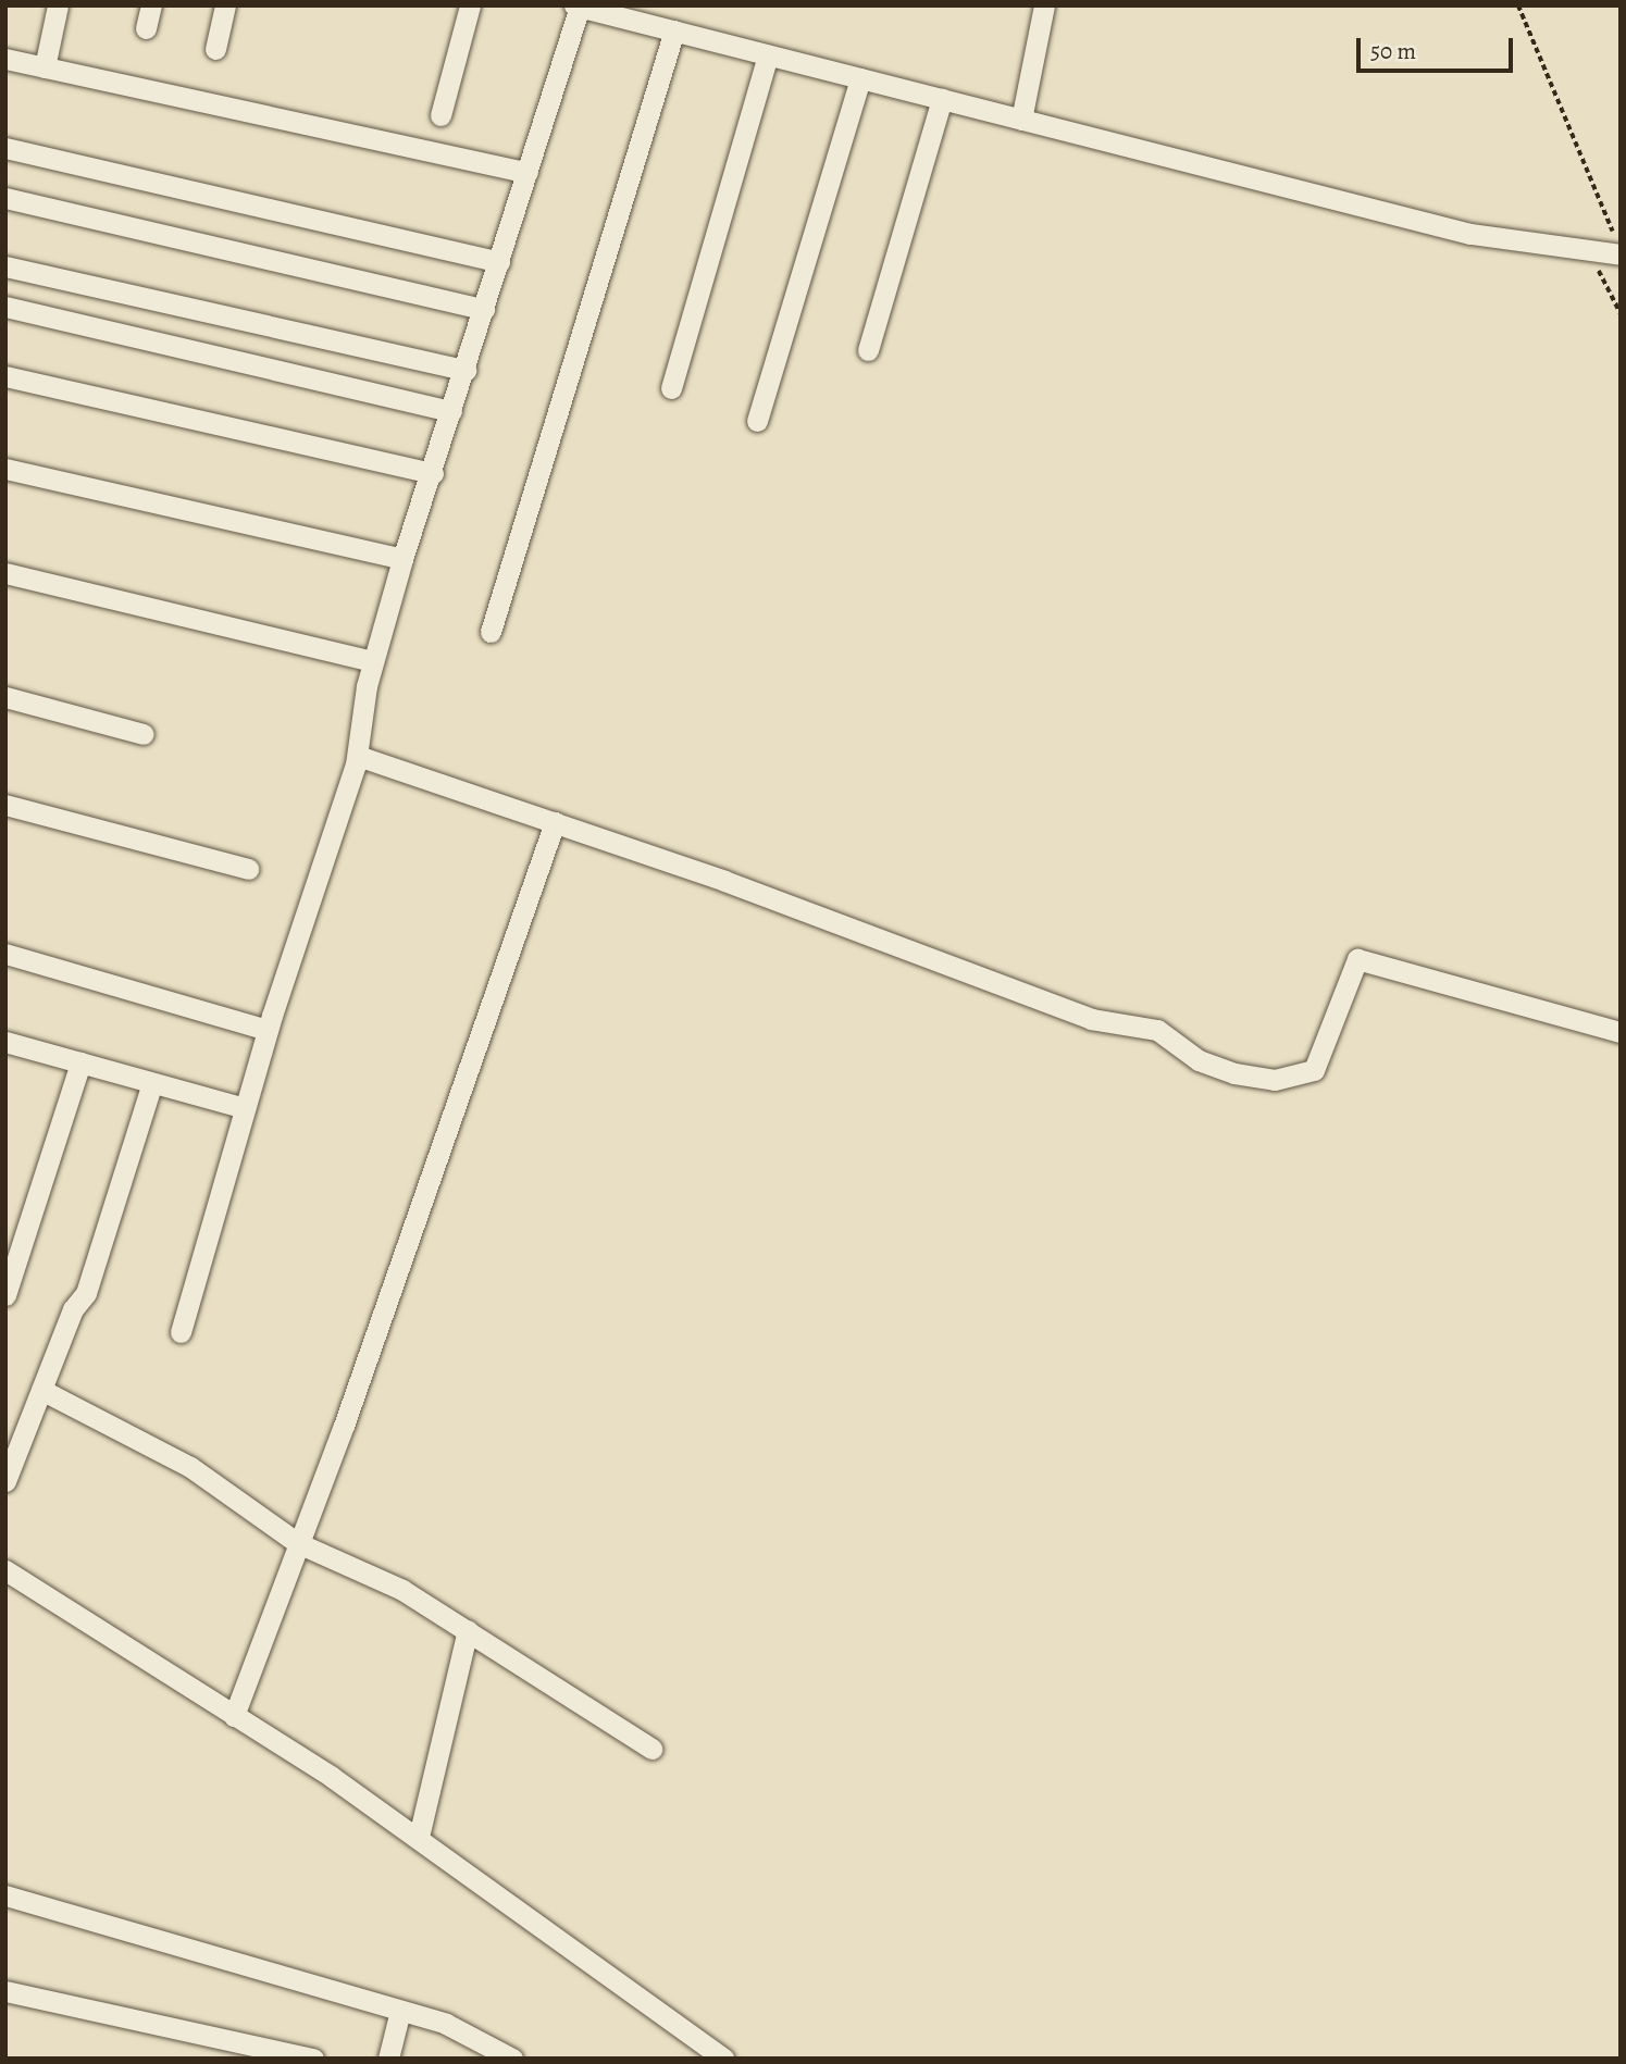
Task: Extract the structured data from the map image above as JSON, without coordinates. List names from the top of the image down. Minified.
{"scale_bar":"50 m"}
